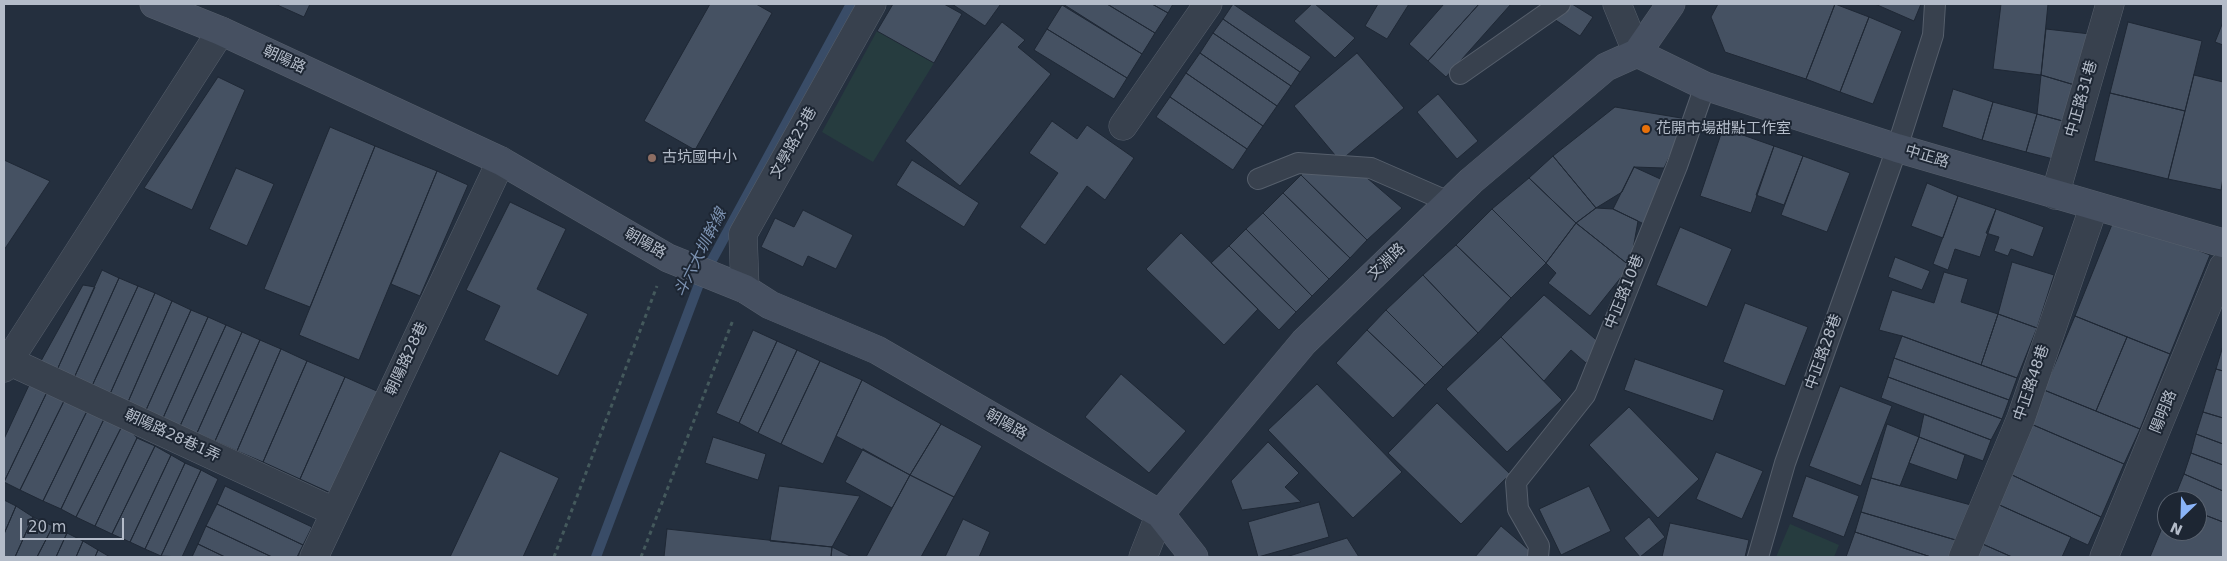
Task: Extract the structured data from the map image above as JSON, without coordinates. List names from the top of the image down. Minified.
{"streets":{"street":["朝陽路","中正路31巷","文學路23巷","中正路","文淵路","朝陽路28巷","中正路48巷","陽明路","朝陽路28巷1弄"],"lane":["中正路10巷","中正路28巷"]},"crossings":[["朝陽路","文學路23巷"],["朝陽路","文淵路"],["朝陽路","朝陽路28巷"],["中正路31巷","中正路"],["中正路","文淵路"],["中正路","中正路10巷"],["中正路","中正路28巷"],["中正路","中正路48巷"],["朝陽路28巷","朝陽路28巷1弄"]],"water":["斗六大圳幹線"],"places":["花開市場甜點工作室","古坑國中小"],"scale_bar":"20 m","north":"bottom left"}
